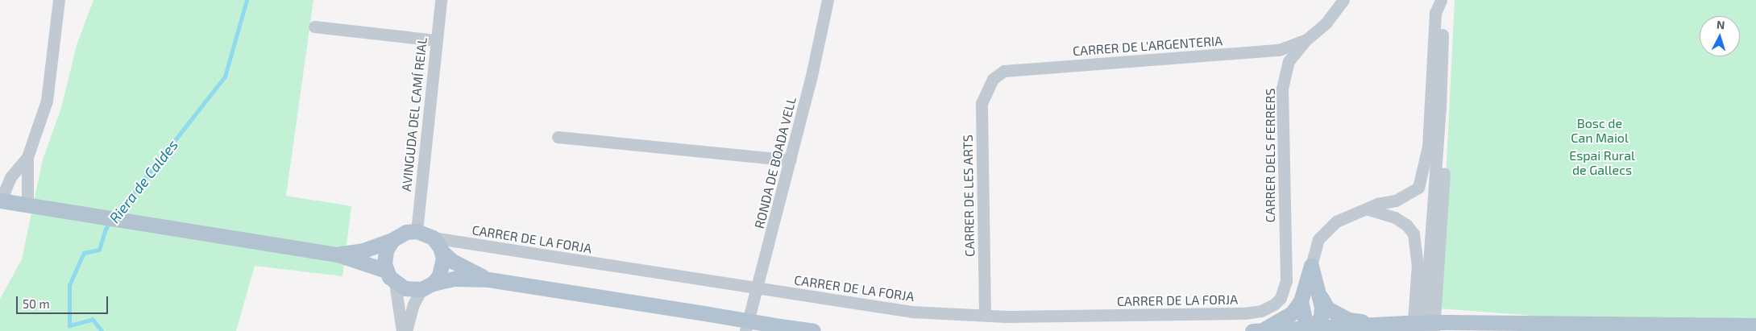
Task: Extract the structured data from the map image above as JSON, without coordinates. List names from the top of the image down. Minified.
{"streets":{"street":["CARRER DE L'ARGENTERIA","AVINGUDA DEL CAMÍ REIAL","CARRER DELS FERRERS","RONDA DE BOADA VELL","CARRER DE LES ARTS","CARRER DE LA FORJA"]},"crossings":[["CARRER DE L'ARGENTERIA","CARRER DELS FERRERS"],["CARRER DE L'ARGENTERIA","CARRER DE LES ARTS"],["AVINGUDA DEL CAMÍ REIAL","CARRER DE LA FORJA"],["CARRER DELS FERRERS","CARRER DE LA FORJA"],["RONDA DE BOADA VELL","CARRER DE LA FORJA"],["CARRER DE LES ARTS","CARRER DE LA FORJA"]],"water":["Riera de Caldes"],"parks":["Bosc de Can Maiol","Espai Rural de Gallecs"],"scale_bar":"50 m","north":"top"}
